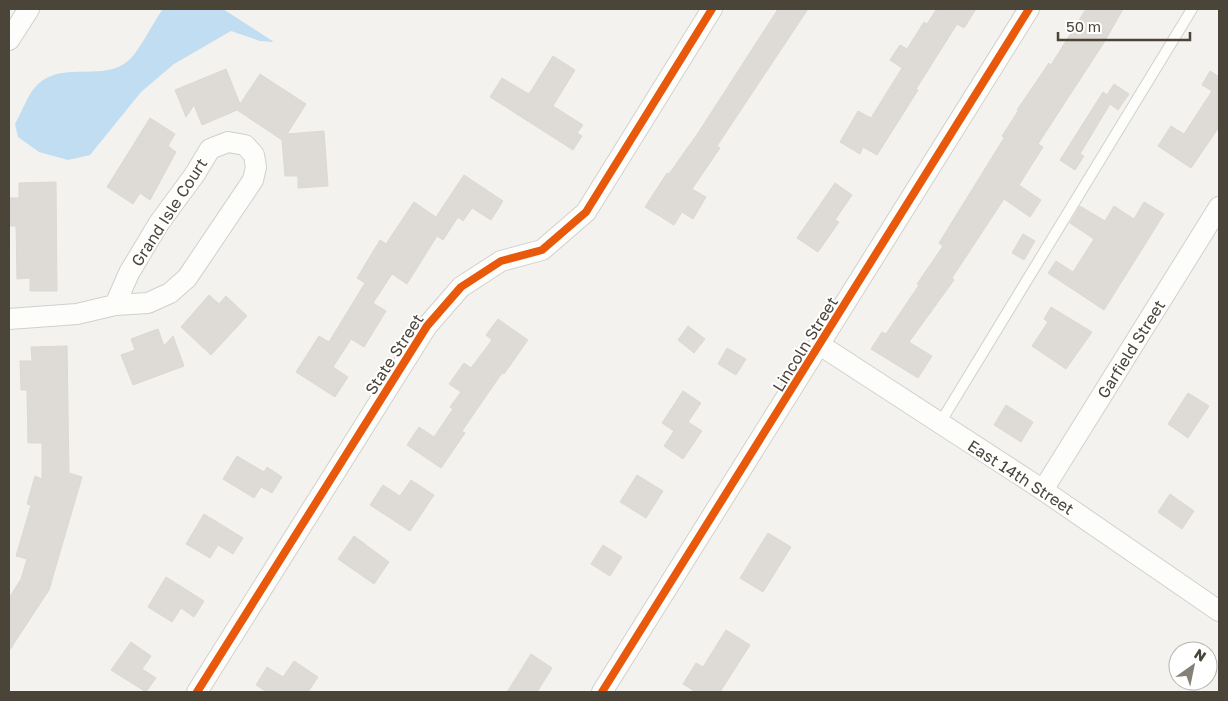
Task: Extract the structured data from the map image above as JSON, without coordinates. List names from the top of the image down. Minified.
{"streets":{"street":["Grand Isle Court","Lincoln Street","Garfield Street","State Street","East 14th Street"]},"crossings":[["Lincoln Street","East 14th Street"],["Garfield Street","East 14th Street"]],"scale_bar":"50 m","north":"top right"}
